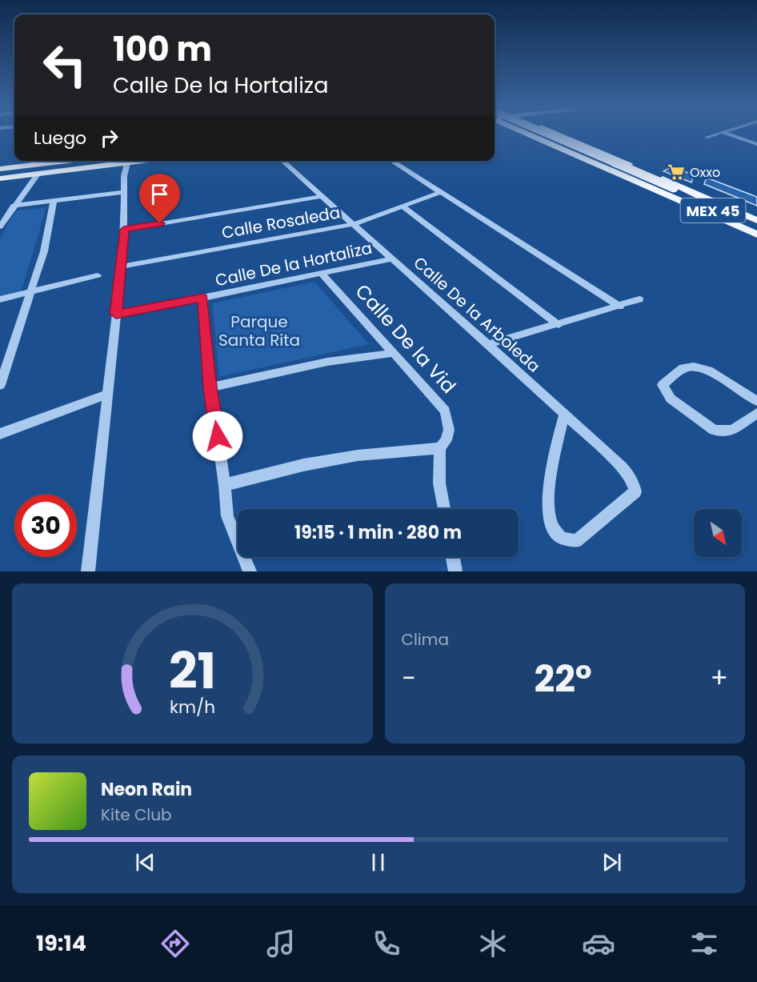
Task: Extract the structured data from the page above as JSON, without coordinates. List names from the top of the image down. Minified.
{"streets":{"main road":["MEX 45"],"street":["Calle Rosaleda","Calle De la Hortaliza","Calle De la Arboleda","Calle De la Vid"]},"crossings":[["Calle Rosaleda","Calle De la Arboleda"],["Calle De la Hortaliza","Calle De la Arboleda"],["Calle De la Hortaliza","Calle De la Vid"]],"parks":["Parque Santa Rita"],"places":{"supermarket":["Oxxo"]},"north":"bottom right","page":{"turn":["100 m","Calle De la Hortaliza"],"then":"Luego","limit":"30","trip":"19:15 · 1 min · 280 m","tile":"Clima","heat":["−","22°","+"],"song":["Neon Rain","Kite Club"],"tabs":"19:14","gauge":["21","km/h"]}}
